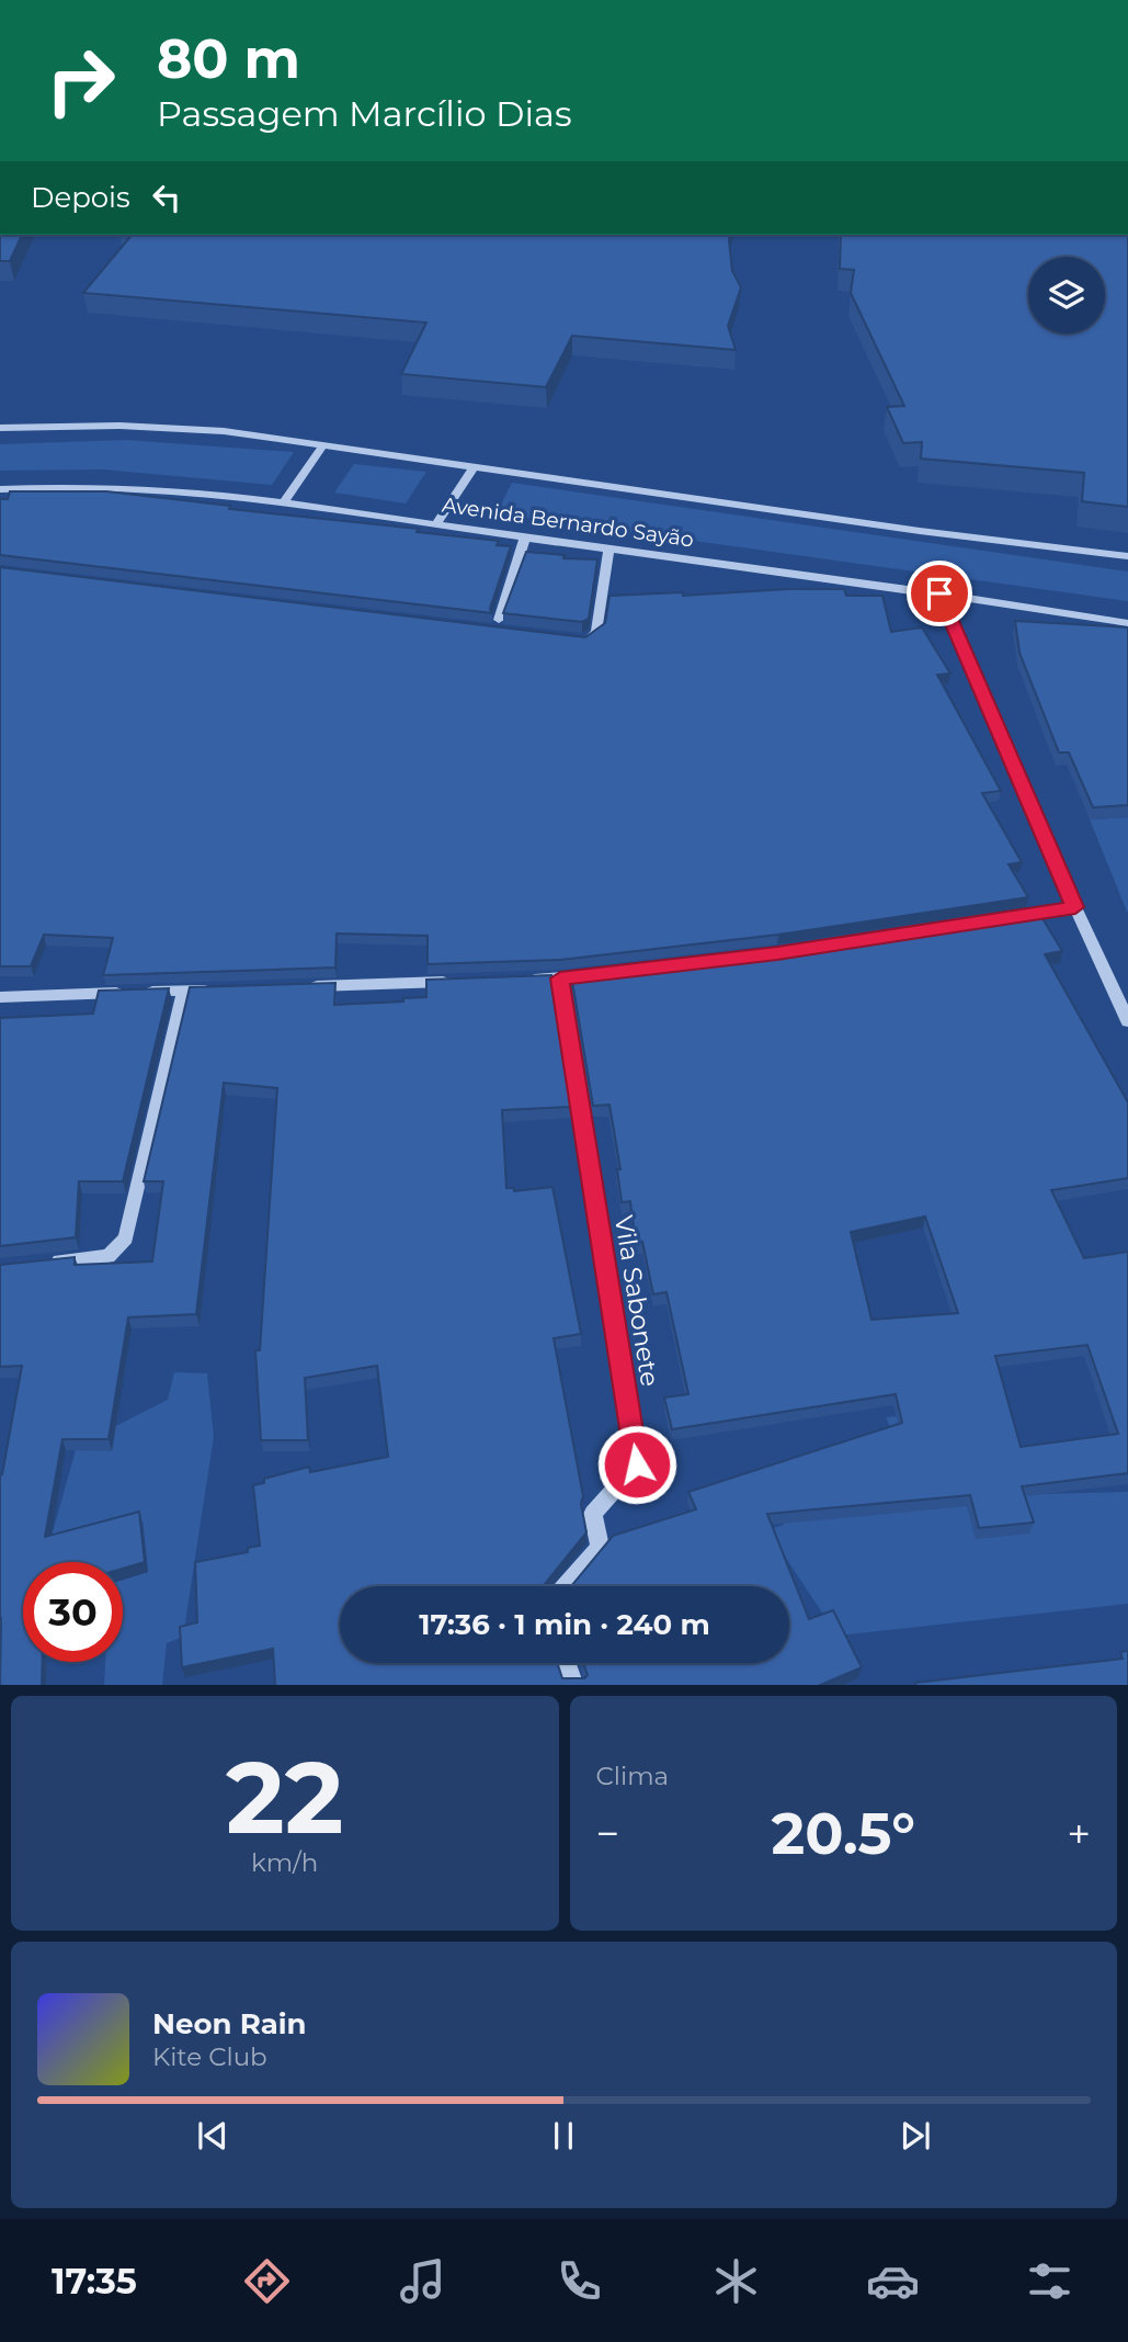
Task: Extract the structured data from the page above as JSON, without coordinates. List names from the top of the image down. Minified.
{"streets":{"street":["Avenida Bernardo Sayão","Vila Sabonete"]},"page":{"turn":["80 m","Passagem Marcílio Dias"],"then":"Depois","limit":"30","trip":"17:36 · 1 min · 240 m","tile":[["22","km/h"],"Clima"],"heat":["−","20.5°","+"],"song":["Neon Rain","Kite Club"],"tabs":"17:35"}}
